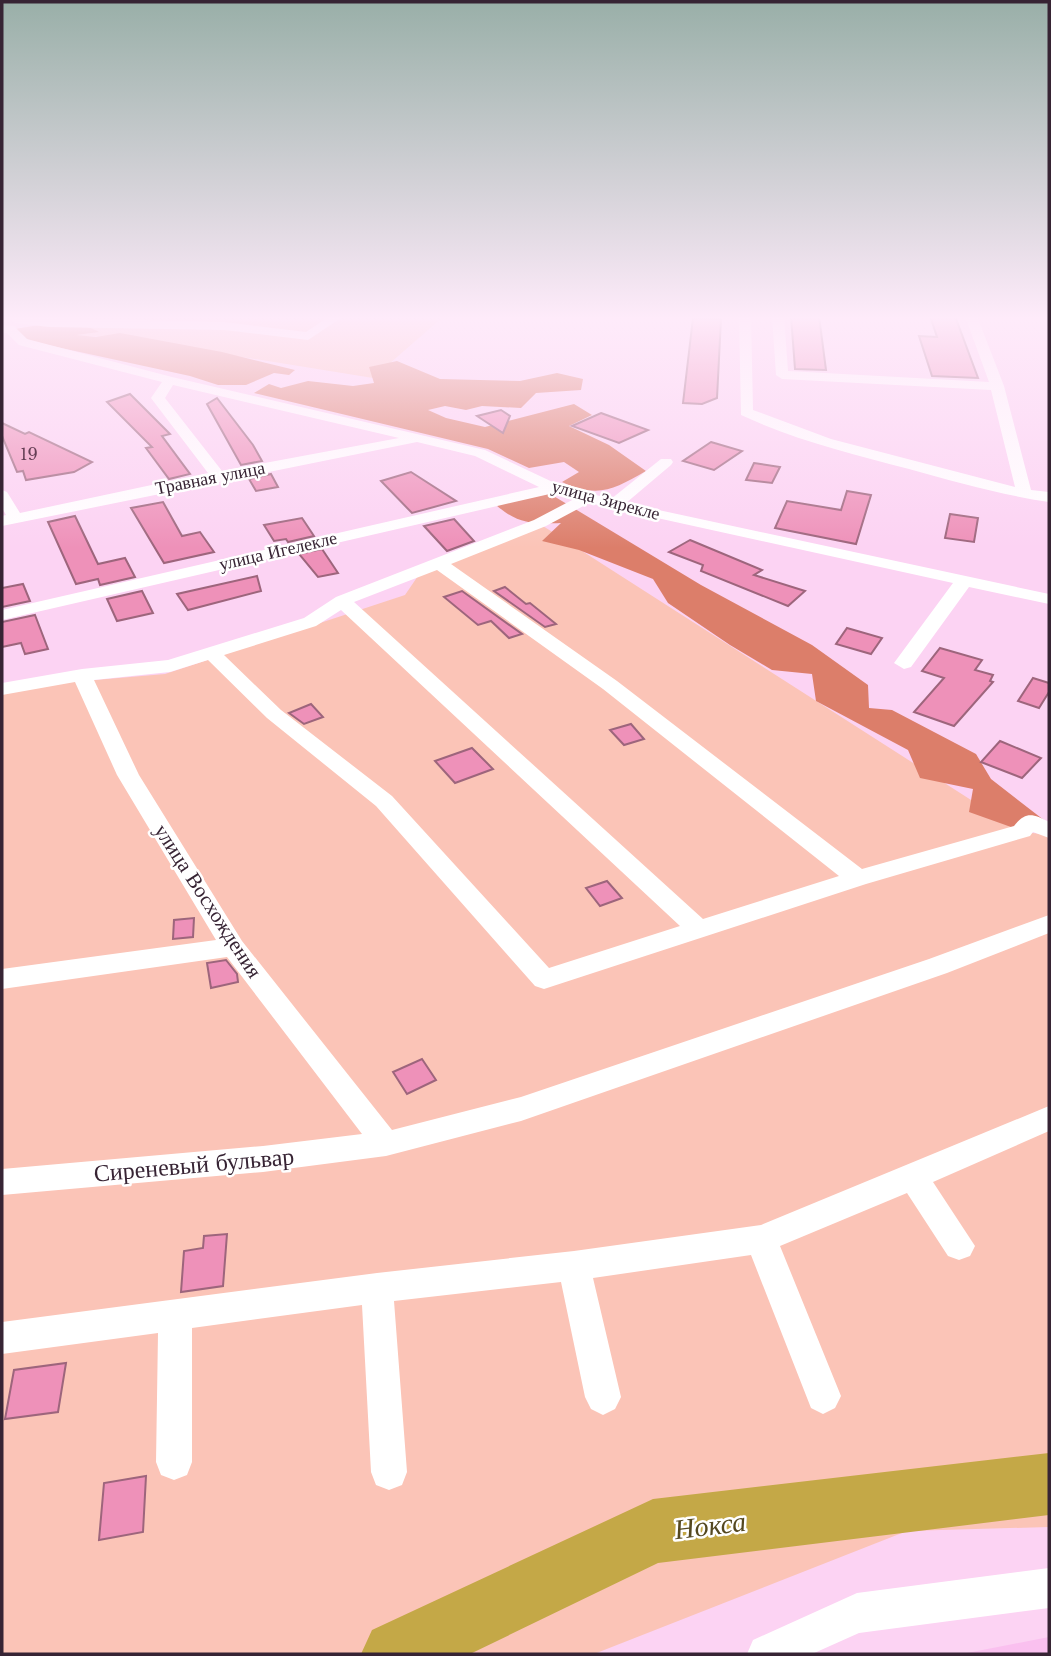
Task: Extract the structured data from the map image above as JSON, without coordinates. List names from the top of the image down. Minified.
{"streets":{"street":["Травная улица","улица Зирекле","улица Игелекле","улица Восхождения","Сиреневый бульвар"]},"crossings":[["Травная улица","улица Зирекле"],["улица Зирекле","улица Игелекле"],["улица Восхождения","Сиреневый бульвар"]],"water":["Нокса"],"house_numbers":["19"]}
